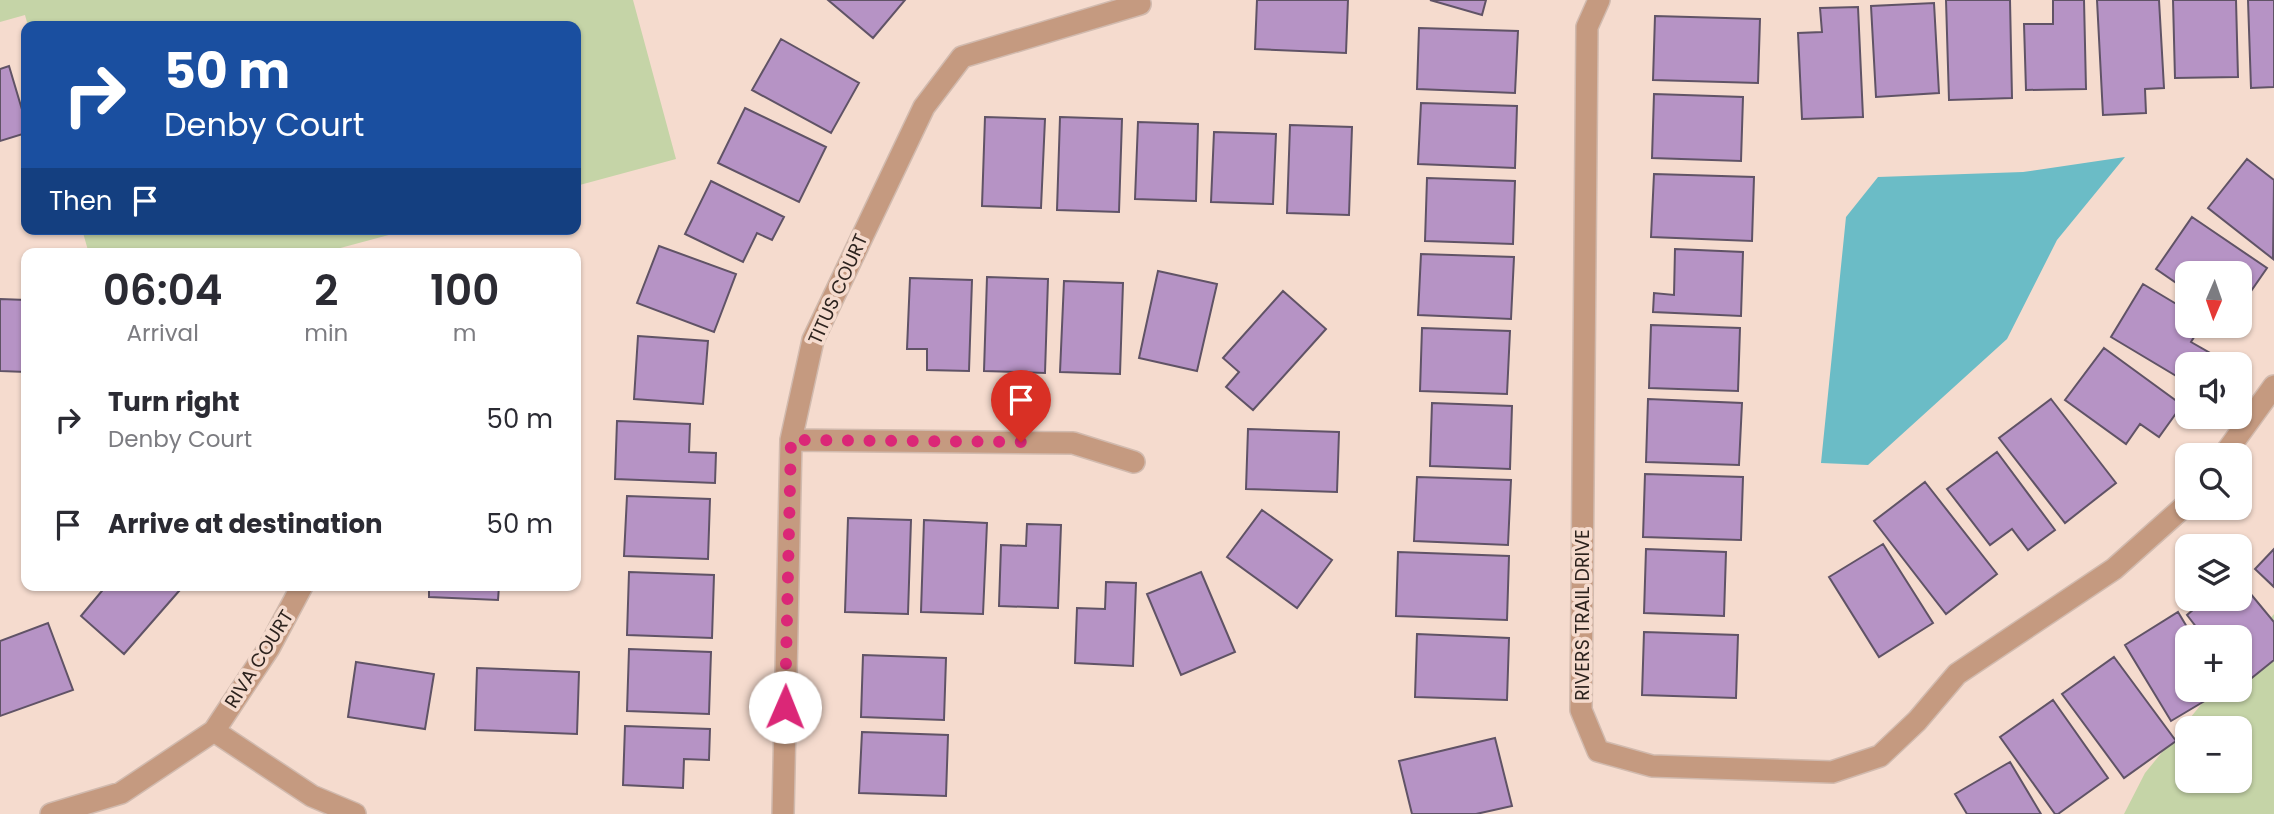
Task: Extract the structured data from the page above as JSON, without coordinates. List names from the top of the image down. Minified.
{"streets":{"street":["TITUS COURT","RIVERS TRAIL DRIVE","RIVA COURT"]},"north":"bottom","page":{"turn":["50 m","Denby Court"],"then":"Then","eta":["06:04","Arrival","2","min","100","m"],"map_buttons":["+","−"],"list":[{"name":"Turn right","note":"Denby Court","value":"50 m"},{"name":"Arrive at destination","value":"50 m"}]}}
